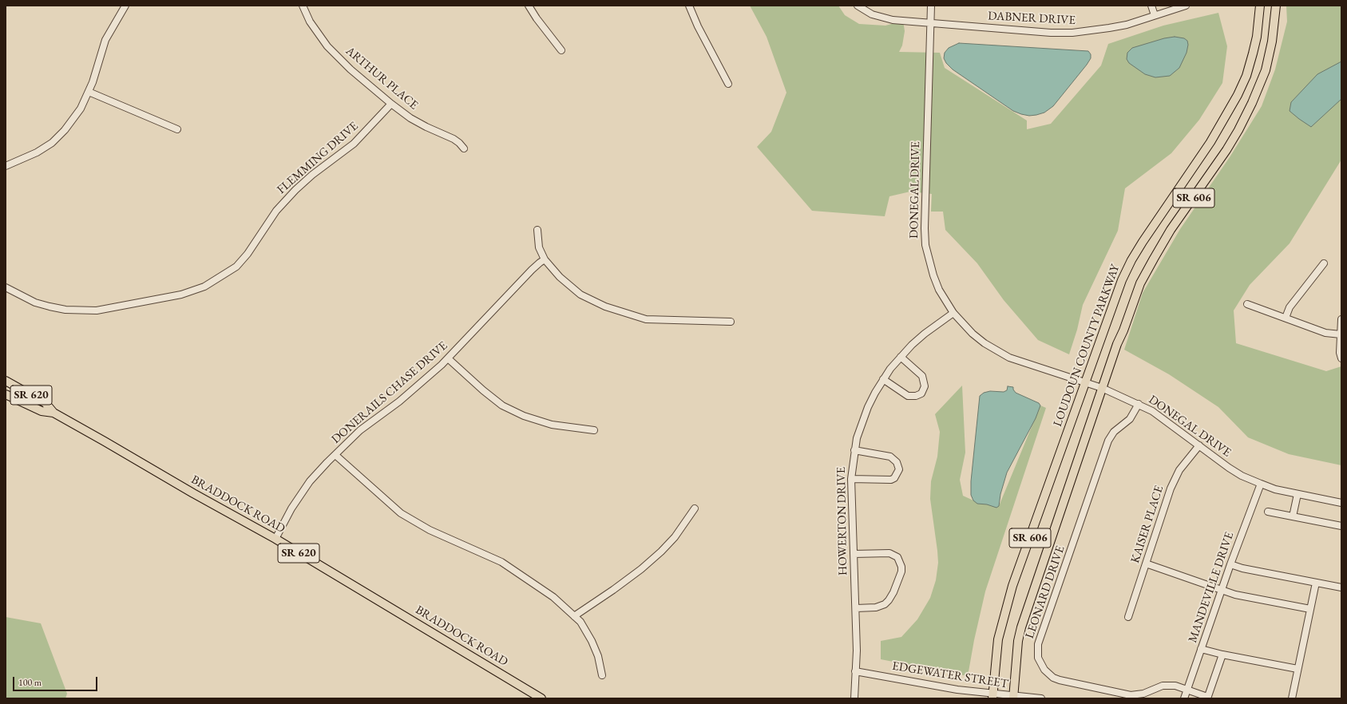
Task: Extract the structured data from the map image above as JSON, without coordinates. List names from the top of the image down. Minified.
{"streets":{"main road":["SR 606","LOUDOUN COUNTY PARKWAY","SR 620","BRADDOCK ROAD"],"street":["DABNER DRIVE","ARTHUR PLACE","FLEMMING DRIVE","DONEGAL DRIVE","DONERAILS CHASE DRIVE","HOWERTON DRIVE","KAISER PLACE","MANDEVILLE DRIVE","LEONARD DRIVE","EDGEWATER STREET"]},"crossings":[["DABNER DRIVE","DONEGAL DRIVE"],["ARTHUR PLACE","FLEMMING DRIVE"],["DONEGAL DRIVE","SR 606"],["DONEGAL DRIVE","LOUDOUN COUNTY PARKWAY"],["DONEGAL DRIVE","HOWERTON DRIVE"],["DONEGAL DRIVE","KAISER PLACE"],["DONEGAL DRIVE","MANDEVILLE DRIVE"],["DONEGAL DRIVE","LEONARD DRIVE"],["SR 606","EDGEWATER STREET"],["LOUDOUN COUNTY PARKWAY","EDGEWATER STREET"],["DONERAILS CHASE DRIVE","BRADDOCK ROAD"],["HOWERTON DRIVE","EDGEWATER STREET"],["MANDEVILLE DRIVE","LEONARD DRIVE"]],"scale_bar":"100 m"}
